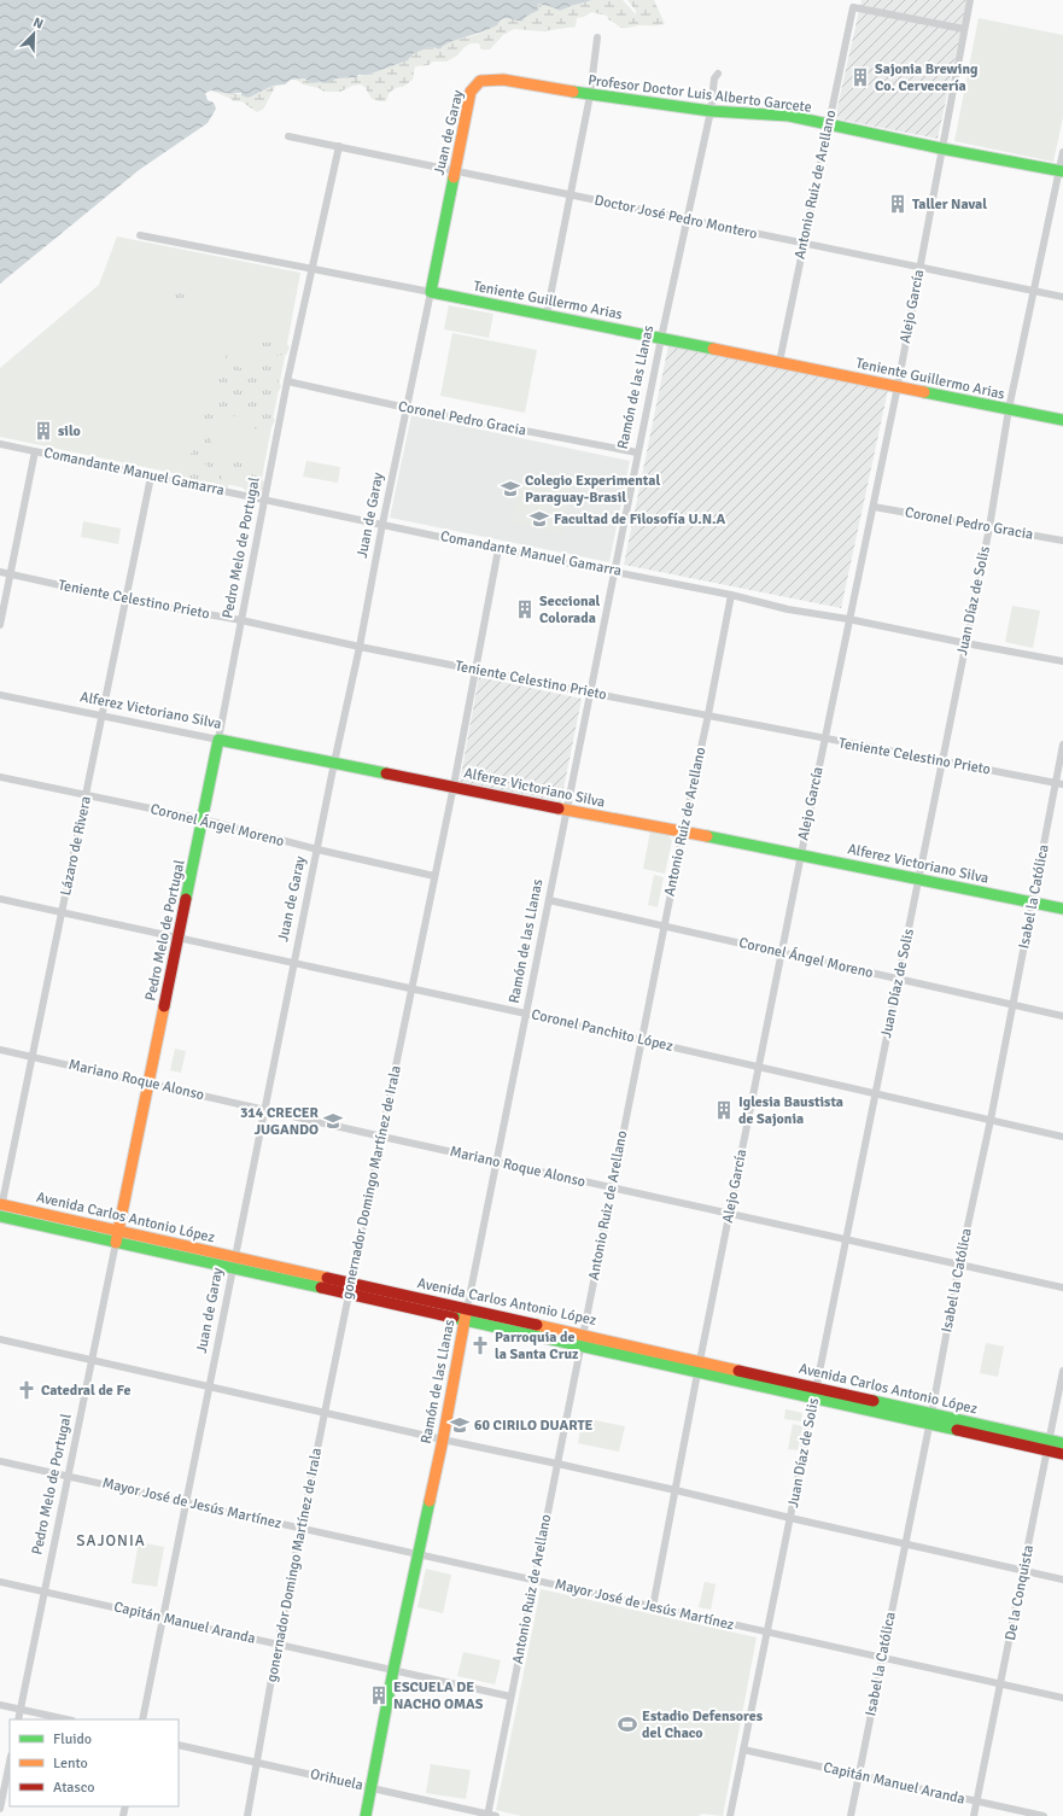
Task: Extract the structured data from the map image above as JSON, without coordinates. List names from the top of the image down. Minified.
{"streets":{"street":["Profesor Doctor Luis Alberto Garcete","Juan de Garay","Antonio Ruiz de Arellano","Doctor José Pedro Montero","Teniente Guillermo Arias","Alejo García","Ramón de las Llanas","Coronel Pedro Gracia","Comandante Manuel Gamarra","Pedro Melo de Portugal","Teniente Celestino Prieto","Juan Díaz de Solis","Alferez Victoriano Silva","Coronel Ángel Moreno","Lázaro de Rivera","Isabel la Católica","Coronel Panchito López","Mariano Roque Alonso","gonernador Domingo Martínez de Irala","Avenida Carlos Antonio López","Mayor José de Jesús Martínez","De la Conquista","Capitán Manuel Aranda","Orihuela"]},"crossings":[["Profesor Doctor Luis Alberto Garcete","Juan de Garay"],["Profesor Doctor Luis Alberto Garcete","Antonio Ruiz de Arellano"],["Profesor Doctor Luis Alberto Garcete","Alejo García"],["Profesor Doctor Luis Alberto Garcete","Ramón de las Llanas"],["Profesor Doctor Luis Alberto Garcete","Juan Díaz de Solis"],["Juan de Garay","Doctor José Pedro Montero"],["Juan de Garay","Teniente Guillermo Arias"],["Juan de Garay","Coronel Pedro Gracia"],["Juan de Garay","Comandante Manuel Gamarra"],["Juan de Garay","Teniente Celestino Prieto"],["Juan de Garay","Alferez Victoriano Silva"],["Juan de Garay","Coronel Ángel Moreno"],["Juan de Garay","Coronel Panchito López"],["Juan de Garay","Mariano Roque Alonso"],["Juan de Garay","Avenida Carlos Antonio López"],["Juan de Garay","Mayor José de Jesús Martínez"],["Juan de Garay","Capitán Manuel Aranda"],["Antonio Ruiz de Arellano","Doctor José Pedro Montero"],["Antonio Ruiz de Arellano","Teniente Guillermo Arias"],["Antonio Ruiz de Arellano","Alejo García"],["Antonio Ruiz de Arellano","Comandante Manuel Gamarra"],["Antonio Ruiz de Arellano","Teniente Celestino Prieto"],["Antonio Ruiz de Arellano","Alferez Victoriano Silva"],["Antonio Ruiz de Arellano","Coronel Ángel Moreno"],["Antonio Ruiz de Arellano","Coronel Panchito López"],["Antonio Ruiz de Arellano","Mariano Roque Alonso"],["Antonio Ruiz de Arellano","Avenida Carlos Antonio López"],["Antonio Ruiz de Arellano","Mayor José de Jesús Martínez"],["Antonio Ruiz de Arellano","Capitán Manuel Aranda"],["Antonio Ruiz de Arellano","Orihuela"],["Doctor José Pedro Montero","Alejo García"],["Doctor José Pedro Montero","Ramón de las Llanas"],["Doctor José Pedro Montero","Pedro Melo de Portugal"],["Doctor José Pedro Montero","Juan Díaz de Solis"],["Teniente Guillermo Arias","Alejo García"],["Teniente Guillermo Arias","Ramón de las Llanas"],["Teniente Guillermo Arias","Pedro Melo de Portugal"],["Teniente Guillermo Arias","Juan Díaz de Solis"],["Alejo García","Coronel Pedro Gracia"],["Alejo García","Comandante Manuel Gamarra"],["Alejo García","Teniente Celestino Prieto"],["Alejo García","Alferez Victoriano Silva"],["Alejo García","Coronel Ángel Moreno"],["Alejo García","Coronel Panchito López"],["Alejo García","Mariano Roque Alonso"],["Alejo García","Avenida Carlos Antonio López"],["Alejo García","Mayor José de Jesús Martínez"],["Ramón de las Llanas","Coronel Pedro Gracia"],["Ramón de las Llanas","Comandante Manuel Gamarra"],["Ramón de las Llanas","Teniente Celestino Prieto"],["Ramón de las Llanas","Alferez Victoriano Silva"],["Ramón de las Llanas","Coronel Ángel Moreno"],["Ramón de las Llanas","Coronel Panchito López"],["Ramón de las Llanas","Mariano Roque Alonso"],["Ramón de las Llanas","Avenida Carlos Antonio López"],["Ramón de las Llanas","Mayor José de Jesús Martínez"],["Ramón de las Llanas","Capitán Manuel Aranda"],["Ramón de las Llanas","Orihuela"],["Coronel Pedro Gracia","Pedro Melo de Portugal"],["Coronel Pedro Gracia","Juan Díaz de Solis"],["Comandante Manuel Gamarra","Pedro Melo de Portugal"],["Comandante Manuel Gamarra","Juan Díaz de Solis"],["Comandante Manuel Gamarra","Lázaro de Rivera"],["Comandante Manuel Gamarra","gonernador Domingo Martínez de Irala"],["Pedro Melo de Portugal","Teniente Celestino Prieto"],["Pedro Melo de Portugal","Alferez Victoriano Silva"],["Pedro Melo de Portugal","Coronel Ángel Moreno"],["Pedro Melo de Portugal","Coronel Panchito López"],["Pedro Melo de Portugal","Mariano Roque Alonso"],["Pedro Melo de Portugal","Avenida Carlos Antonio López"],["Pedro Melo de Portugal","Mayor José de Jesús Martínez"],["Pedro Melo de Portugal","Capitán Manuel Aranda"],["Teniente Celestino Prieto","Juan Díaz de Solis"],["Teniente Celestino Prieto","Lázaro de Rivera"],["Teniente Celestino Prieto","Isabel la Católica"],["Teniente Celestino Prieto","gonernador Domingo Martínez de Irala"],["Juan Díaz de Solis","Alferez Victoriano Silva"],["Juan Díaz de Solis","Coronel Ángel Moreno"],["Juan Díaz de Solis","Coronel Panchito López"],["Juan Díaz de Solis","Mariano Roque Alonso"],["Juan Díaz de Solis","Avenida Carlos Antonio López"],["Juan Díaz de Solis","Mayor José de Jesús Martínez"],["Juan Díaz de Solis","Capitán Manuel Aranda"],["Alferez Victoriano Silva","Lázaro de Rivera"],["Alferez Victoriano Silva","Isabel la Católica"],["Alferez Victoriano Silva","gonernador Domingo Martínez de Irala"],["Coronel Ángel Moreno","Lázaro de Rivera"],["Coronel Ángel Moreno","Isabel la Católica"],["Coronel Ángel Moreno","gonernador Domingo Martínez de Irala"],["Lázaro de Rivera","Coronel Panchito López"],["Lázaro de Rivera","Mariano Roque Alonso"],["Lázaro de Rivera","Avenida Carlos Antonio López"],["Isabel la Católica","Coronel Panchito López"],["Isabel la Católica","Mariano Roque Alonso"],["Isabel la Católica","Avenida Carlos Antonio López"],["Isabel la Católica","Mayor José de Jesús Martínez"],["Isabel la Católica","Capitán Manuel Aranda"],["Coronel Panchito López","gonernador Domingo Martínez de Irala"],["Mariano Roque Alonso","gonernador Domingo Martínez de Irala"],["gonernador Domingo Martínez de Irala","Avenida Carlos Antonio López"],["gonernador Domingo Martínez de Irala","Mayor José de Jesús Martínez"],["gonernador Domingo Martínez de Irala","Capitán Manuel Aranda"],["gonernador Domingo Martínez de Irala","Orihuela"],["Avenida Carlos Antonio López","De la Conquista"],["Mayor José de Jesús Martínez","De la Conquista"],["De la Conquista","Capitán Manuel Aranda"]],"districts":["SAJONIA"],"places":{"building":["Sajonia Brewing Co. Cervecería","Taller Naval","silo","Seccional Colorada","Iglesia Baustista de Sajonia","ESCUELA DE NACHO OMAS"],"school or university":["Colegio Experimental Paraguay-Brasil","Facultad de Filosofía U.N.A","314 CRECER JUGANDO","60 CIRILO DUARTE"],"church":["Parroquia de la Santa Cruz","Catedral de Fe"],"sports":["Estadio Defensores del Chaco"]},"legend":["Fluido","Lento","Atasco"],"north":"top right"}
